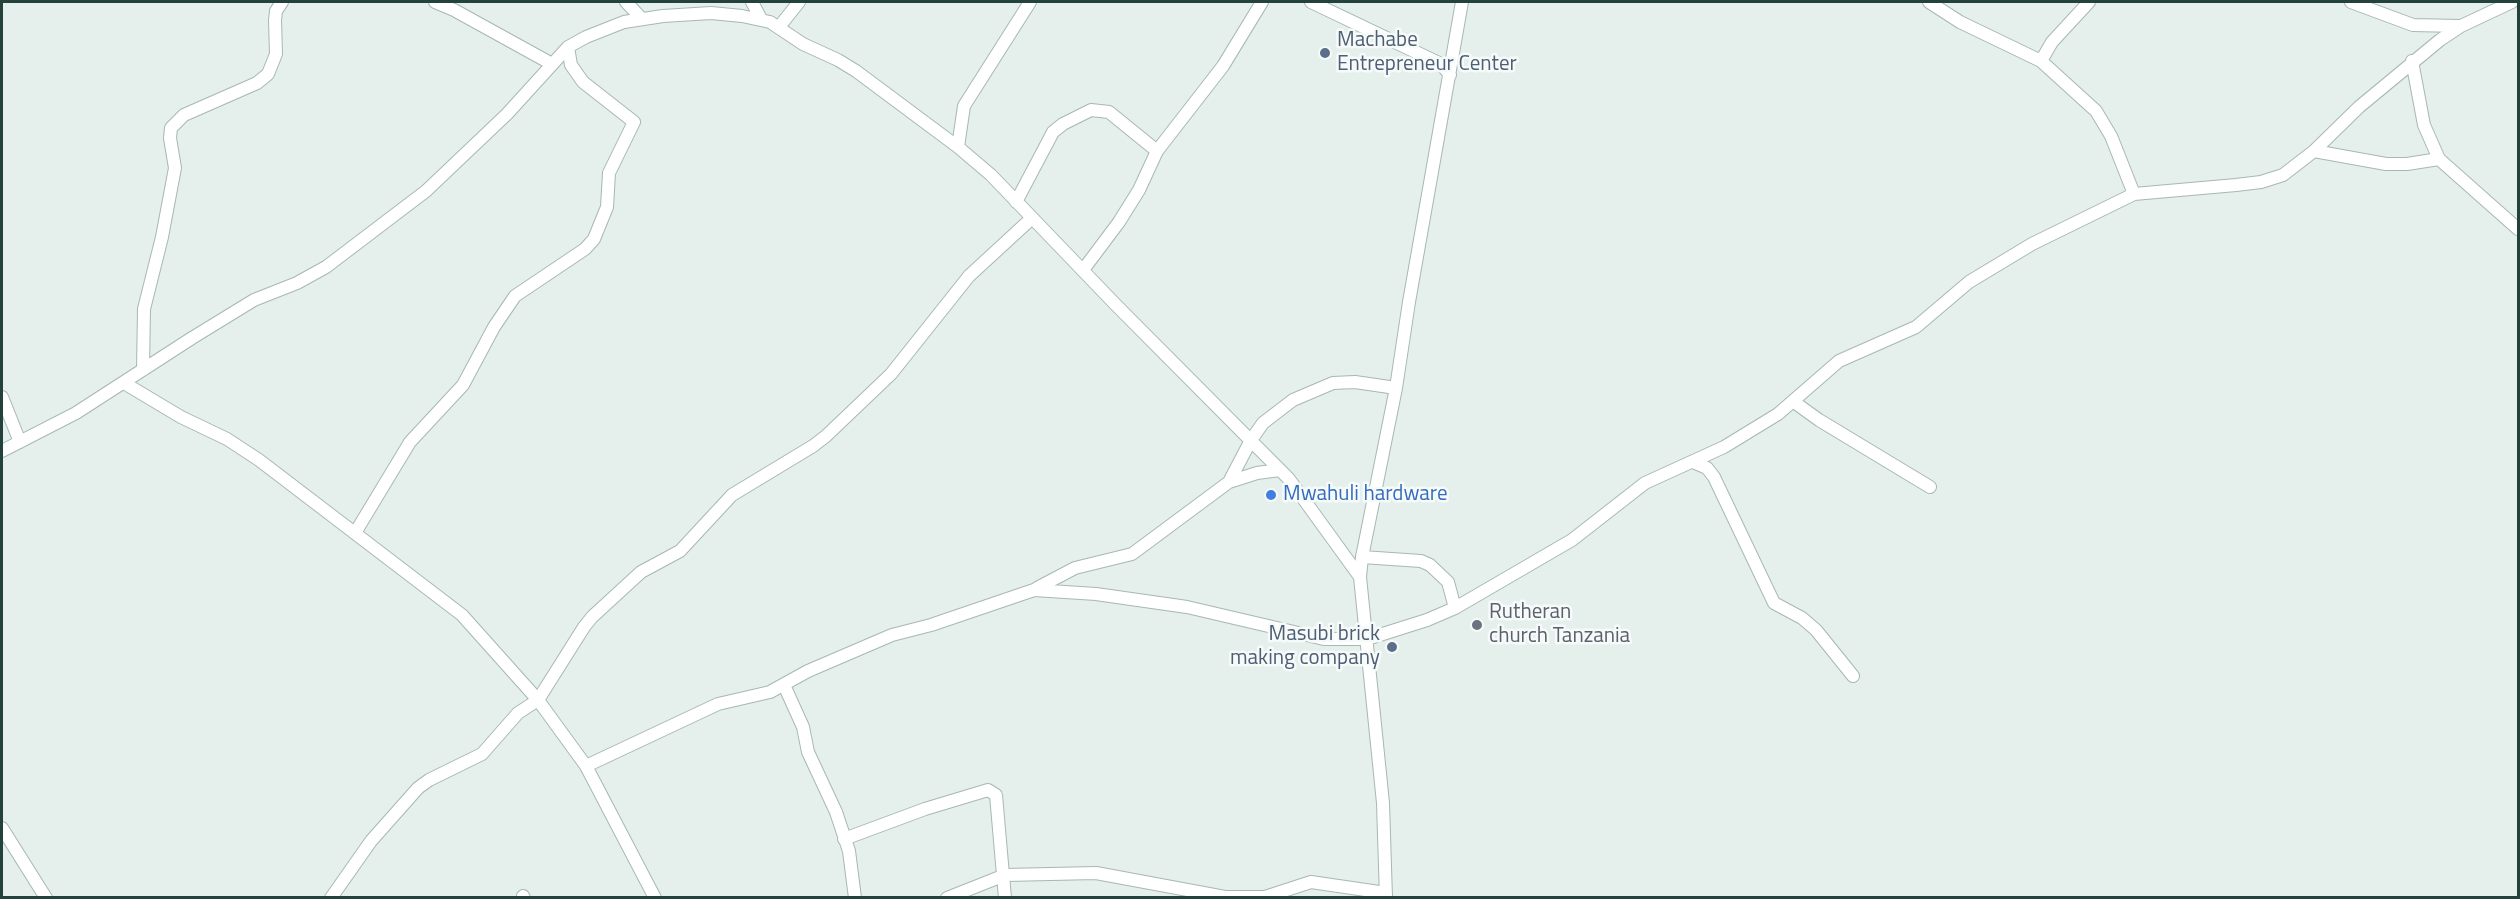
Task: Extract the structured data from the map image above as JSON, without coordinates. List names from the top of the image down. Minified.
{"places":["Machabe Entrepreneur Center","Mwahuli hardware","Rutheran church Tanzania","Masubi brick making company"]}
